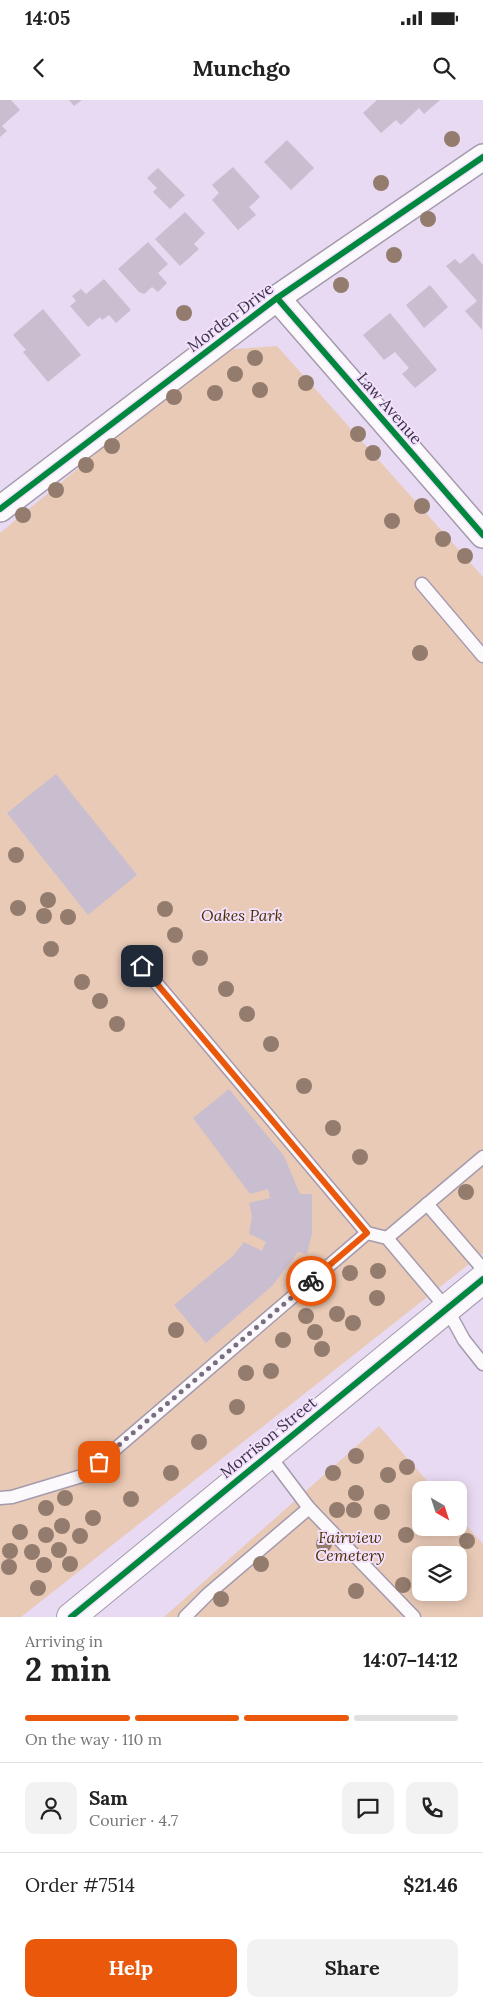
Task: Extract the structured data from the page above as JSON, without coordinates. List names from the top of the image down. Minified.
{"streets":{"street":["Morden Drive","Law Avenue","Morrison Street"]},"crossings":[["Morden Drive","Law Avenue"]],"parks":["Oakes Park","Fairview Cemetery"],"north":"bottom right","page":{"status":"14:05","header":"Munchgo","heading":["2 min","Arriving in","14:07–14:12"],"panel":["Sam","Courier · 4.7","Order #7514","$21.46"],"bar":"On the way · 110 m","buttons":["Help","Share"]}}
